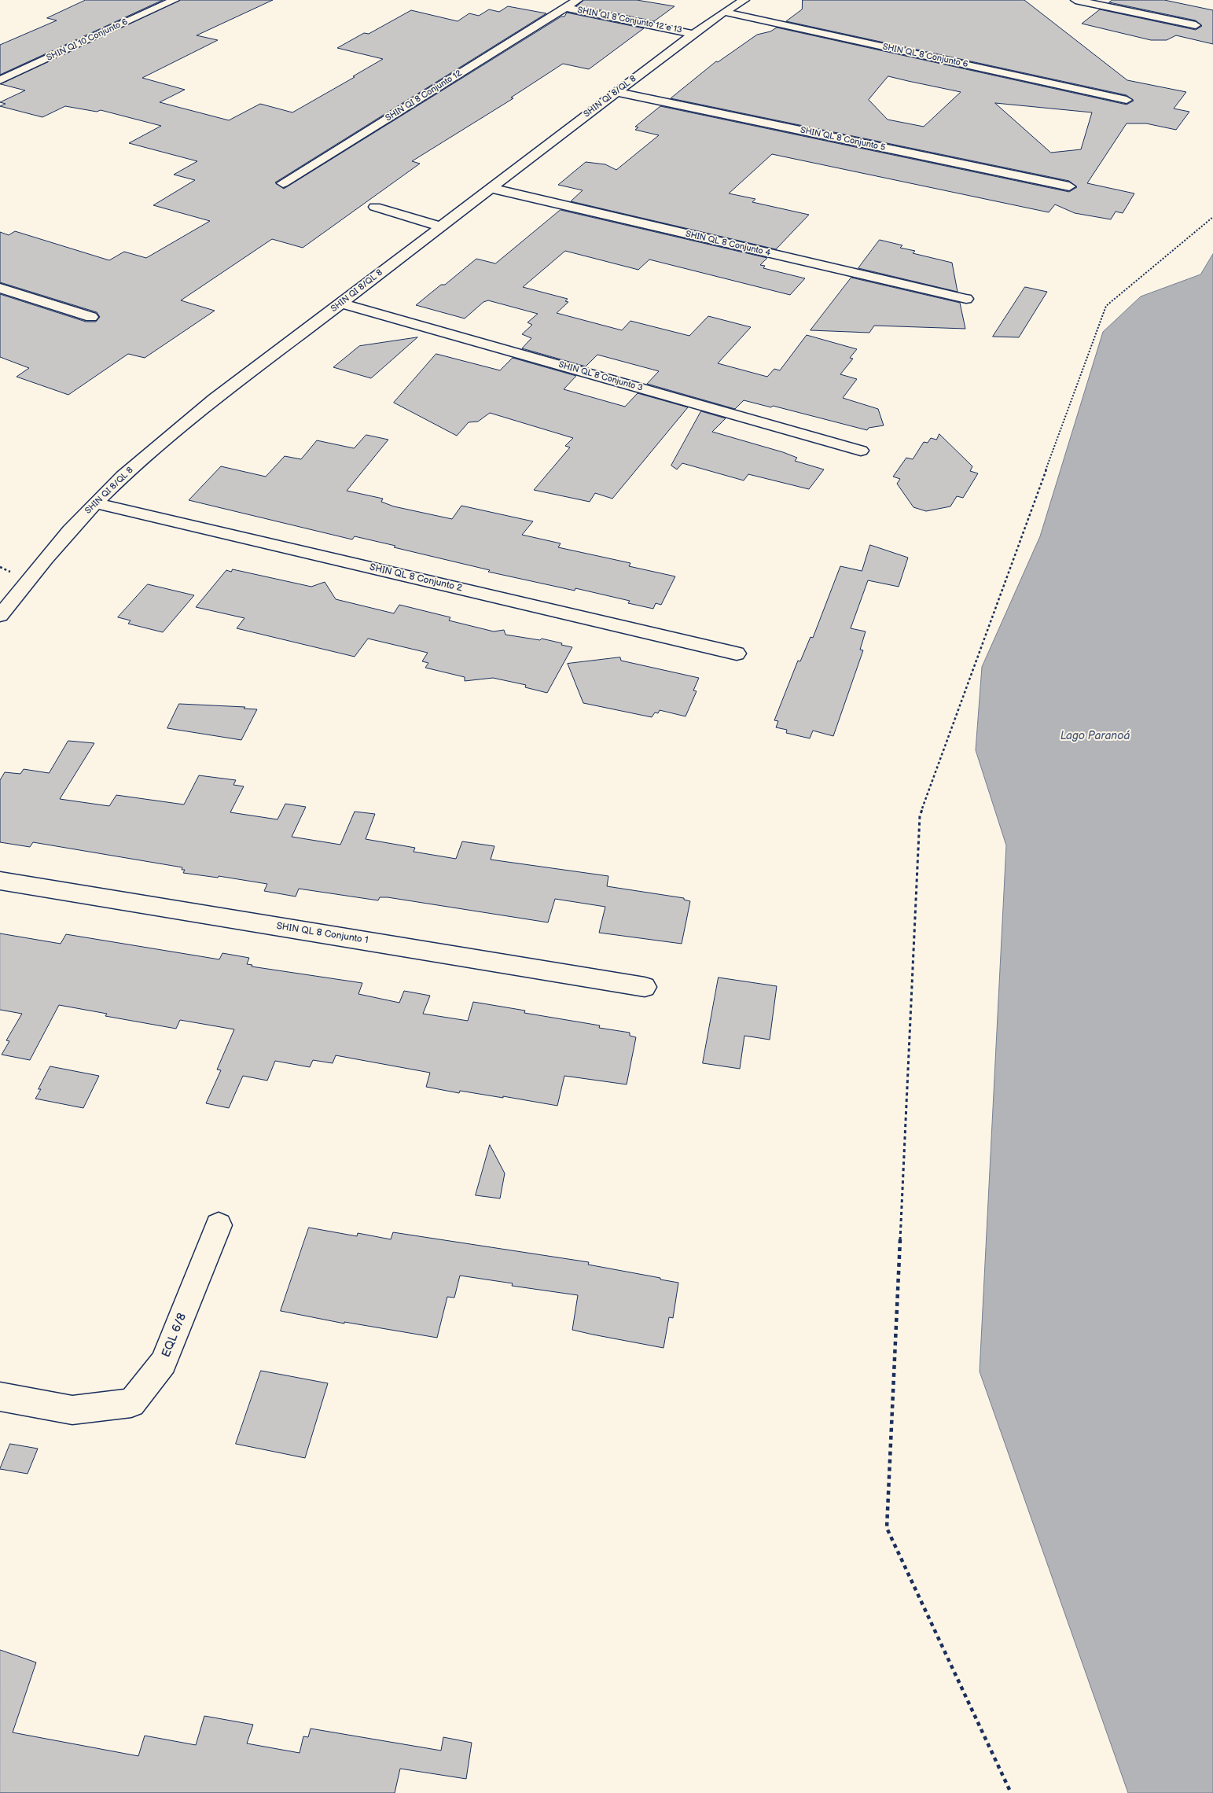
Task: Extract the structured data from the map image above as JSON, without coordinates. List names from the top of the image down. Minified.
{"streets":{"street":["SHIN QI 8 Conjunto 12 e 13","SHIN QI 10 Conjunto 6","SHIN QL 8 Conjunto 6","SHIN QI 8 Conjunto 12","SHIN QI 8/QL 8","SHIN QL 8 Conjunto 5","SHIN QL 8 Conjunto 4","SHIN QL 8 Conjunto 3","SHIN QL 8 Conjunto 2","SHIN QL 8 Conjunto 1","EQL 6/8"]},"crossings":[["SHIN QI 8 Conjunto 12 e 13","SHIN QI 8 Conjunto 12"],["SHIN QI 8 Conjunto 12 e 13","SHIN QI 8/QL 8"],["SHIN QL 8 Conjunto 6","SHIN QI 8/QL 8"],["SHIN QI 8/QL 8","SHIN QL 8 Conjunto 5"],["SHIN QI 8/QL 8","SHIN QL 8 Conjunto 4"],["SHIN QI 8/QL 8","SHIN QL 8 Conjunto 3"],["SHIN QI 8/QL 8","SHIN QL 8 Conjunto 2"]],"water":["Lago Paranoá"]}
